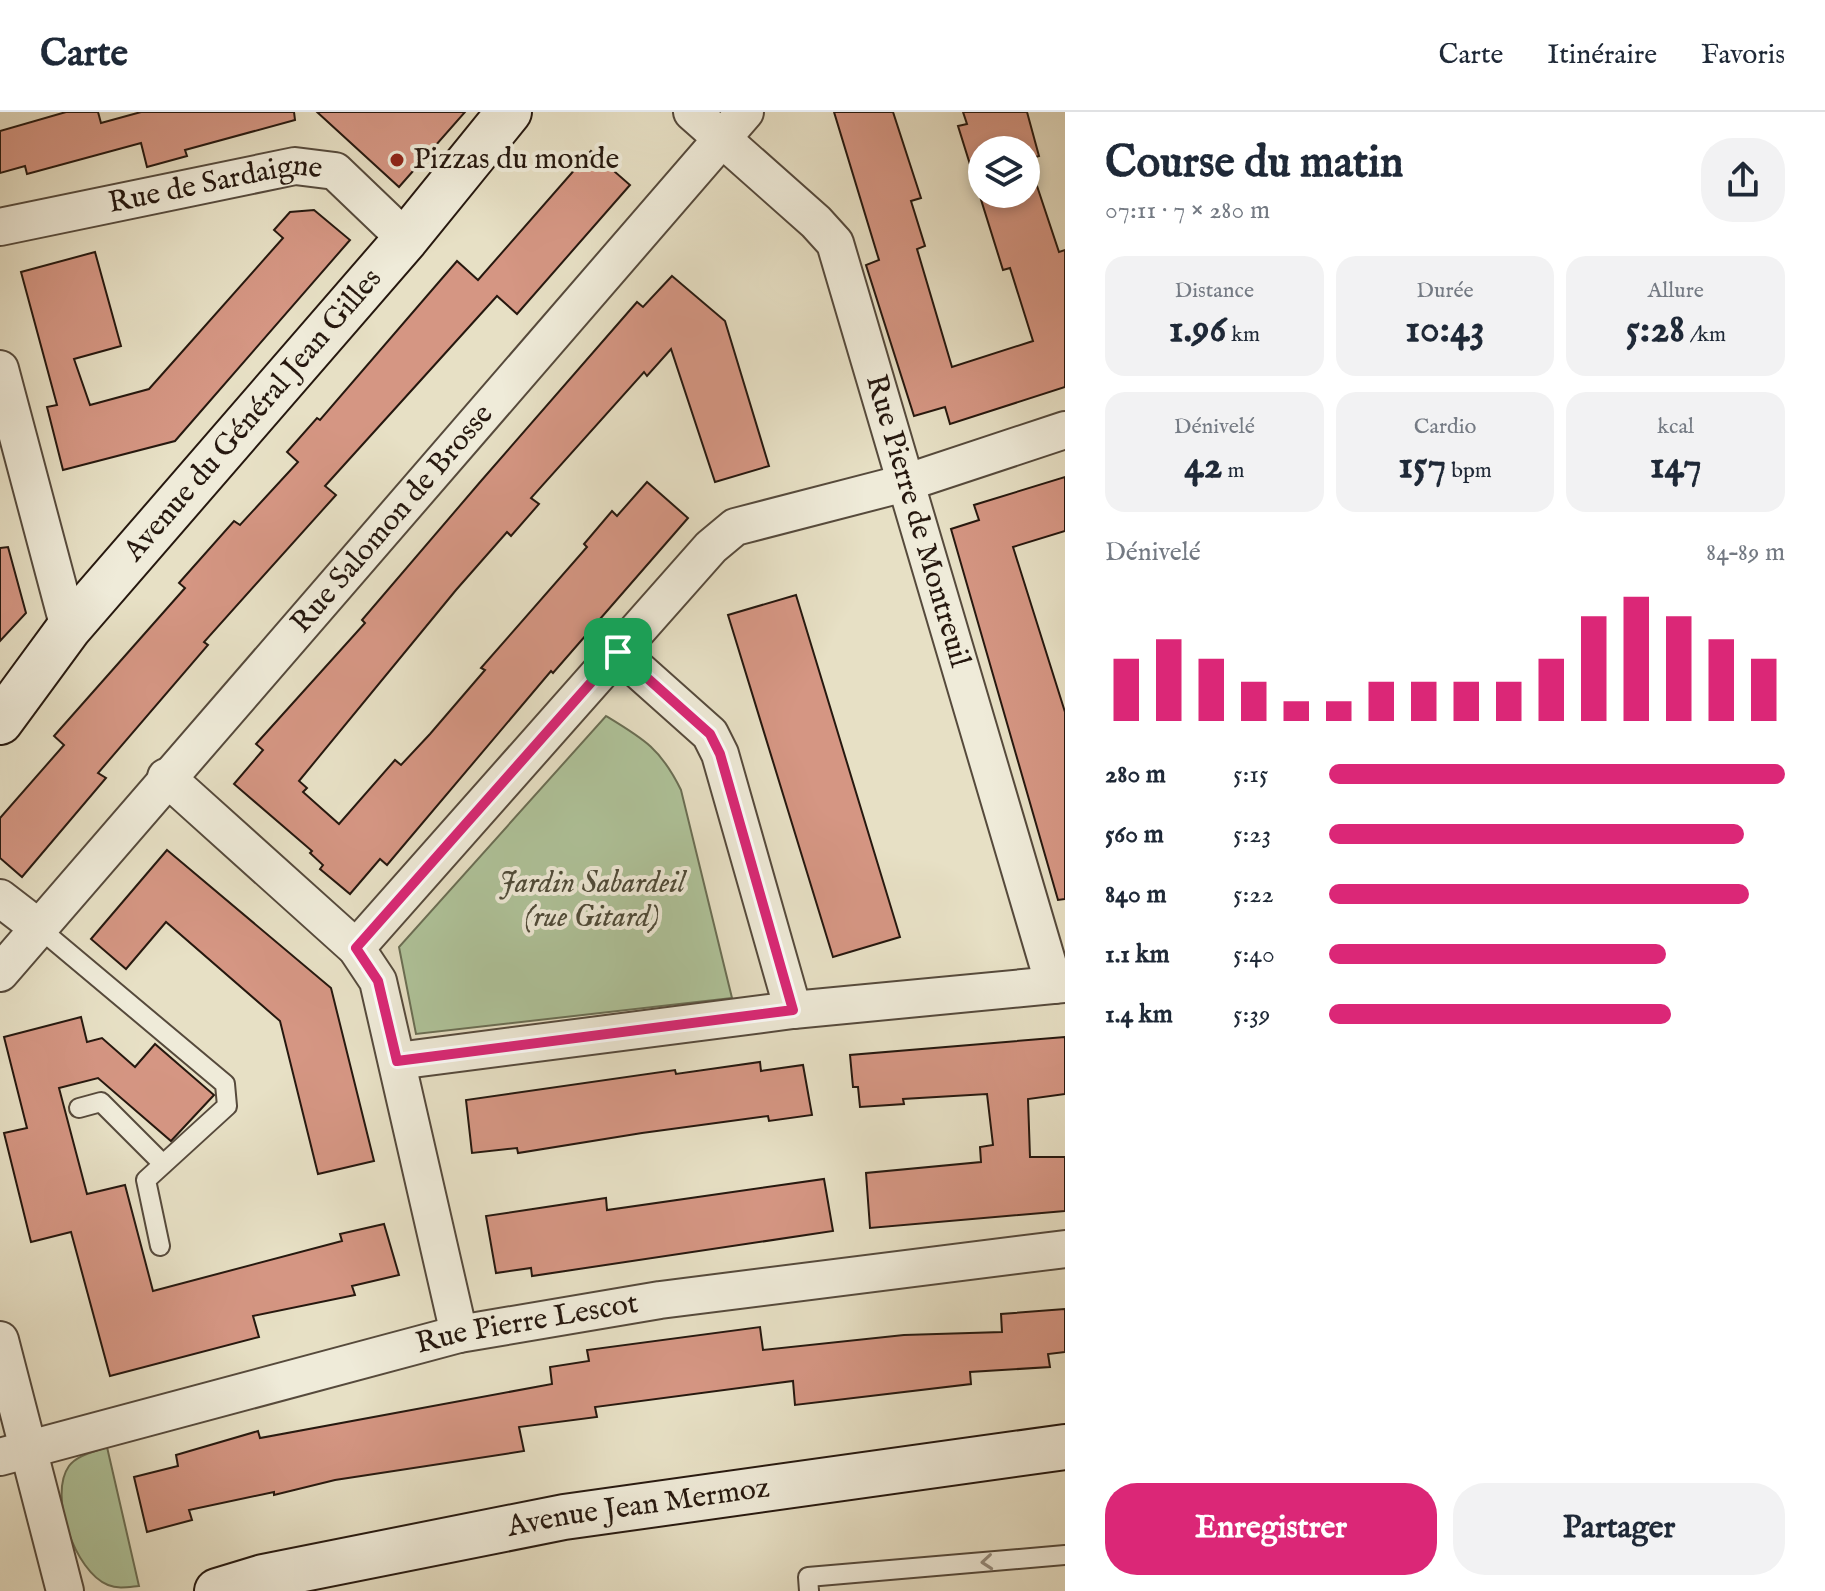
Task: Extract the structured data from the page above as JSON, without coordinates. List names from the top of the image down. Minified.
{"streets":{"street":["Rue de Sardaigne","Avenue du Général Jean Gilles","Rue Salomon de Brosse","Rue Pierre de Montreuil","Rue Pierre Lescot","Avenue Jean Mermoz"]},"crossings":[["Rue de Sardaigne","Avenue du Général Jean Gilles"],["Rue Salomon de Brosse","Rue Pierre de Montreuil"]],"parks":["Jardin Sabardeil (rue Gitard)"],"places":["Pizzas du monde"],"page":{"header":"Carte","nav":["Carte","Itinéraire","Favoris"],"heading":["Course du matin","07:11 · 7 × 280 m"],"stats":[["Distance","1.96 km"],["Durée","10:43"],["Allure","5:28 /km"],["Dénivelé","42 m"],["Cardio","157 bpm"],["kcal","147"]],"chart":["Dénivelé","84–89 m"],"list":[{"name":"280 m","note":"5:15"},{"name":"560 m","note":"5:23"},{"name":"840 m","note":"5:22"},{"name":"1.1 km","note":"5:40"},{"name":"1.4 km","note":"5:39"}],"buttons":["Enregistrer","Partager"]}}
